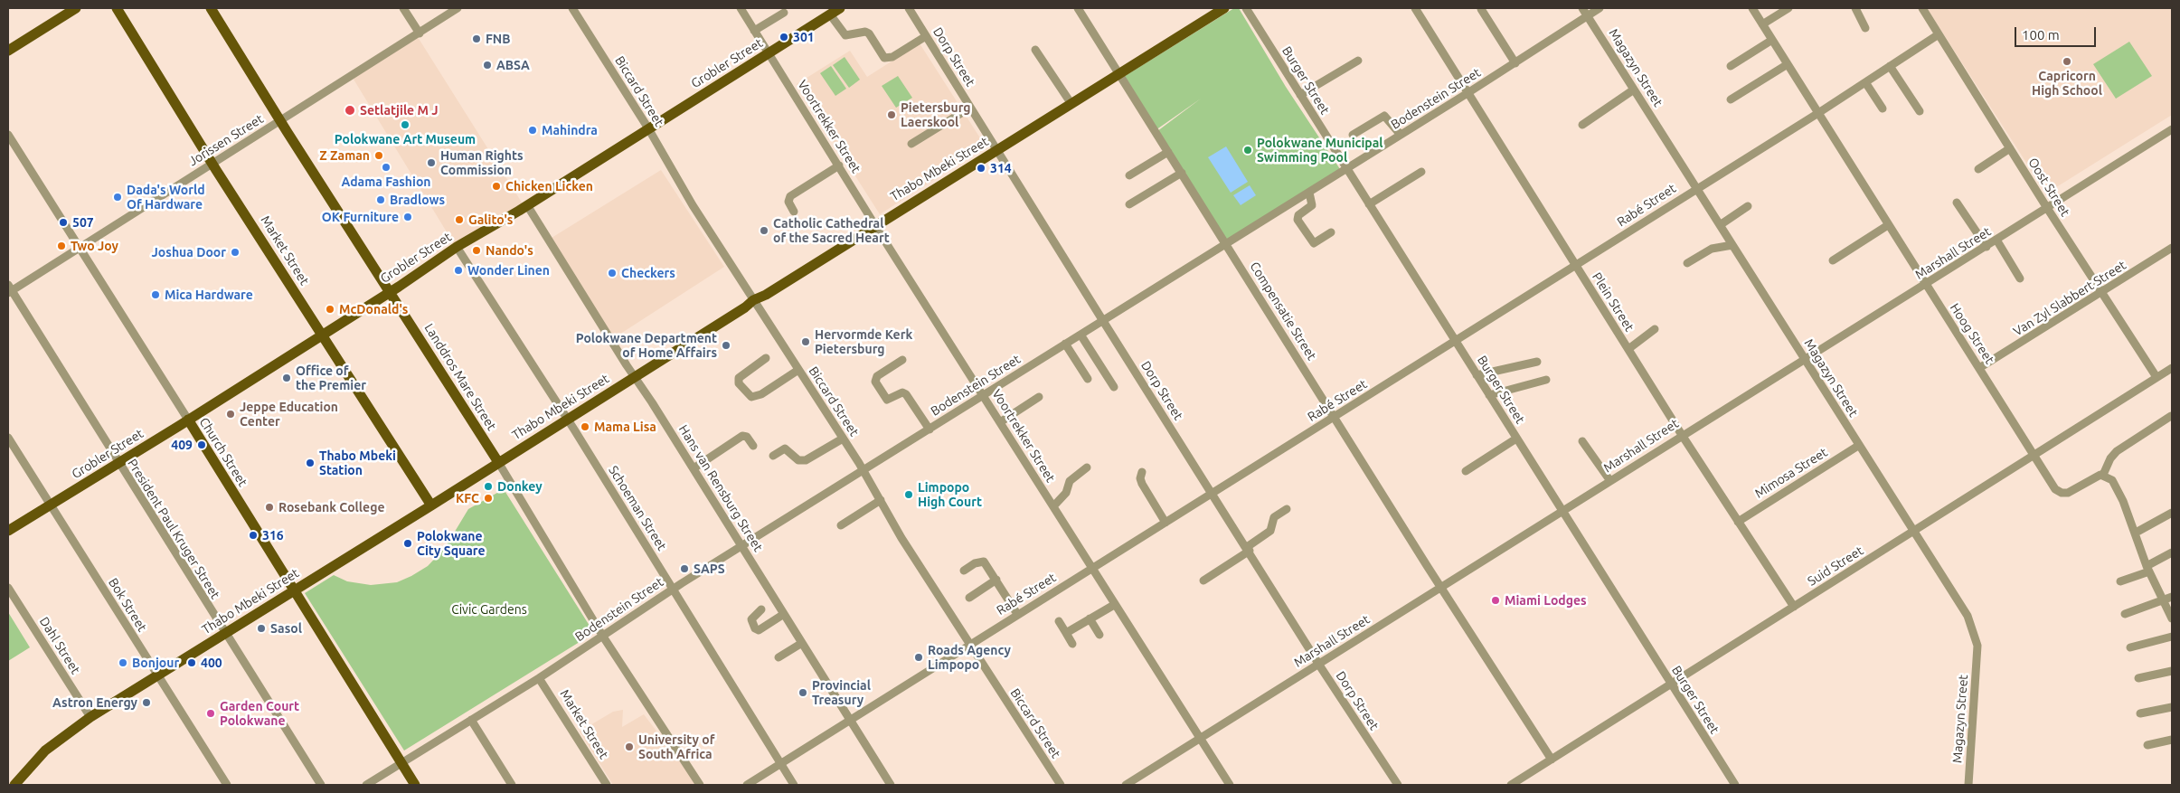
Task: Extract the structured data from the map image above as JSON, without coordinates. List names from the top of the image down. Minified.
{"streets":{"main road":["Grobler Street","Thabo Mbeki Street","Market Street","Landdros Mare Street","Church Street"],"street":["Dorp Street","Magazyn Street","Burger Street","Biccard Street","Bodenstein Street","Voortrekker Street","Jorissen Street","Oost Street","Rabé Street","Marshall Street","Van Zyl Slabbert Street","Plein Street","Compensatie Street","Hoog Street","Mimosa Street","Hans van Rensburg Street","Schoeman Street","President Paul Kruger Street","Suid Street","Bok Street","Dahl Street"]},"crossings":[["Dorp Street","Bodenstein Street"],["Dorp Street","Thabo Mbeki Street"],["Dorp Street","Rabé Street"],["Dorp Street","Marshall Street"],["Grobler Street","Biccard Street"],["Grobler Street","Voortrekker Street"],["Grobler Street","Market Street"],["Grobler Street","Landdros Mare Street"],["Grobler Street","Church Street"],["Grobler Street","Hans van Rensburg Street"],["Grobler Street","Schoeman Street"],["Grobler Street","President Paul Kruger Street"],["Grobler Street","Bok Street"],["Magazyn Street","Bodenstein Street"],["Magazyn Street","Rabé Street"],["Magazyn Street","Marshall Street"],["Magazyn Street","Mimosa Street"],["Magazyn Street","Suid Street"],["Burger Street","Bodenstein Street"],["Burger Street","Rabé Street"],["Burger Street","Marshall Street"],["Burger Street","Suid Street"],["Biccard Street","Bodenstein Street"],["Biccard Street","Thabo Mbeki Street"],["Biccard Street","Rabé Street"],["Bodenstein Street","Voortrekker Street"],["Bodenstein Street","Market Street"],["Bodenstein Street","Plein Street"],["Bodenstein Street","Compensatie Street"],["Bodenstein Street","Landdros Mare Street"],["Bodenstein Street","Church Street"],["Bodenstein Street","Hans van Rensburg Street"],["Bodenstein Street","Schoeman Street"],["Voortrekker Street","Thabo Mbeki Street"],["Voortrekker Street","Rabé Street"],["Voortrekker Street","Marshall Street"],["Jorissen Street","Market Street"],["Jorissen Street","Landdros Mare Street"],["Jorissen Street","Church Street"],["Jorissen Street","President Paul Kruger Street"],["Thabo Mbeki Street","Market Street"],["Thabo Mbeki Street","Compensatie Street"],["Thabo Mbeki Street","Landdros Mare Street"],["Thabo Mbeki Street","Church Street"],["Thabo Mbeki Street","Hans van Rensburg Street"],["Thabo Mbeki Street","Schoeman Street"],["Thabo Mbeki Street","President Paul Kruger Street"],["Thabo Mbeki Street","Bok Street"],["Thabo Mbeki Street","Dahl Street"],["Oost Street","Rabé Street"],["Oost Street","Marshall Street"],["Oost Street","Van Zyl Slabbert Street"],["Oost Street","Suid Street"],["Rabé Street","Plein Street"],["Rabé Street","Compensatie Street"],["Rabé Street","Hoog Street"],["Rabé Street","Hans van Rensburg Street"],["Rabé Street","Schoeman Street"],["Marshall Street","Plein Street"],["Marshall Street","Compensatie Street"],["Marshall Street","Hoog Street"],["Van Zyl Slabbert Street","Hoog Street"],["Plein Street","Mimosa Street"],["Plein Street","Suid Street"],["Compensatie Street","Suid Street"],["Hoog Street","Suid Street"]],"parks":["Civic Gardens"],"places":["301","FNB","Capricorn High School","ABSA","Setlatjile M J","Pietersburg Laerskool","Polokwane Art Museum","Mahindra","Polokwane Municipal Swimming Pool","Z Zaman","Human Rights Commission","Adama Fashion","314","Chicken Licken","Dada's World Of Hardware","Bradlows","OK Furniture","Galito's","507","Catholic Cathedral of the Sacred Heart","Two Joy","Nando's","Joshua Door","Wonder Linen","Checkers","Mica Hardware","McDonald's","Hervormde Kerk Pietersburg","Polokwane Department of Home Affairs","Office of the Premier","Jeppe Education Center","Mama Lisa","409","Thabo Mbeki Station","Donkey","Limpopo High Court","KFC","Rosebank College","316","Polokwane City Square","SAPS","Miami Lodges","Sasol","Roads Agency Limpopo","Bonjour","400","Provincial Treasury","Astron Energy","Garden Court Polokwane","University of South Africa"],"scale_bar":"100 m"}
